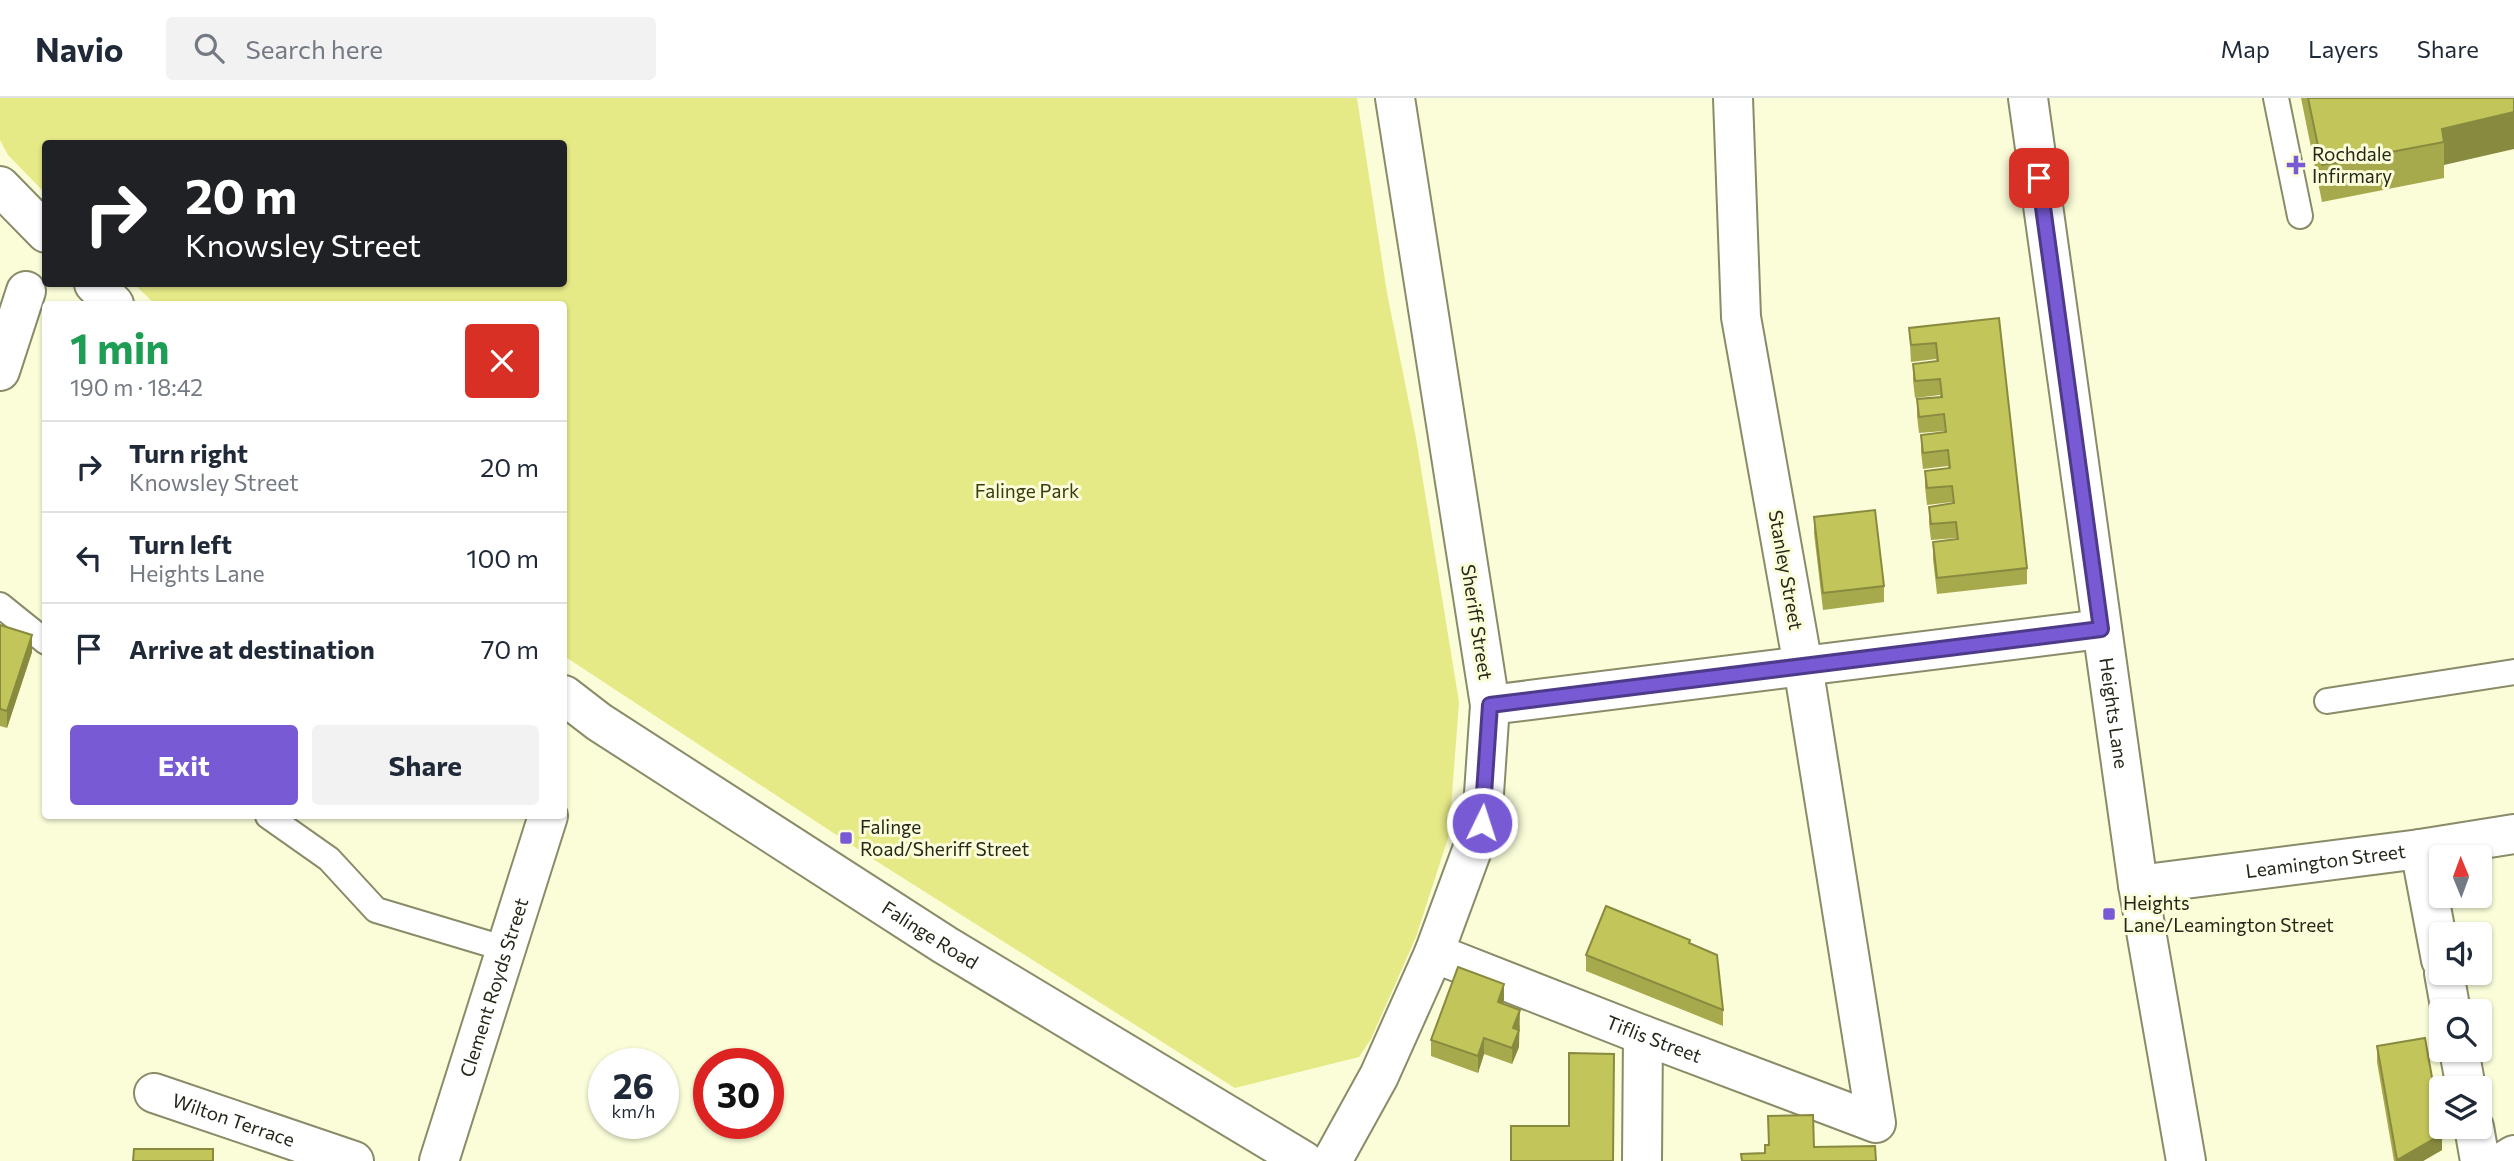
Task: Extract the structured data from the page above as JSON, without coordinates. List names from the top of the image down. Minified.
{"streets":{"street":["Stanley Street","Sheriff Street","Heights Lane","Leamington Street","Falinge Road","Clement Royds Street","Tiflis Street","Wilton Terrace"]},"crossings":[["Stanley Street","Tiflis Street"],["Sheriff Street","Tiflis Street"],["Heights Lane","Leamington Street"]],"parks":["Falinge Park"],"places":{"health":["Rochdale Infirmary"],"transit":["Falinge Road/Sheriff Street","Heights Lane/Leamington Street"]},"north":"top","page":{"header":"Navio","search":"Search here","nav":["Map","Layers","Share"],"turn":["20 m","Knowsley Street"],"heading":["1 min","190 m · 18:42"],"list":[{"name":"Turn right","note":"Knowsley Street","value":"20 m"},{"name":"Turn left","note":"Heights Lane","value":"100 m"},{"name":"Arrive at destination","value":"70 m"}],"buttons":["Exit","Share"],"speed":"26 km/h","limit":"30"}}
